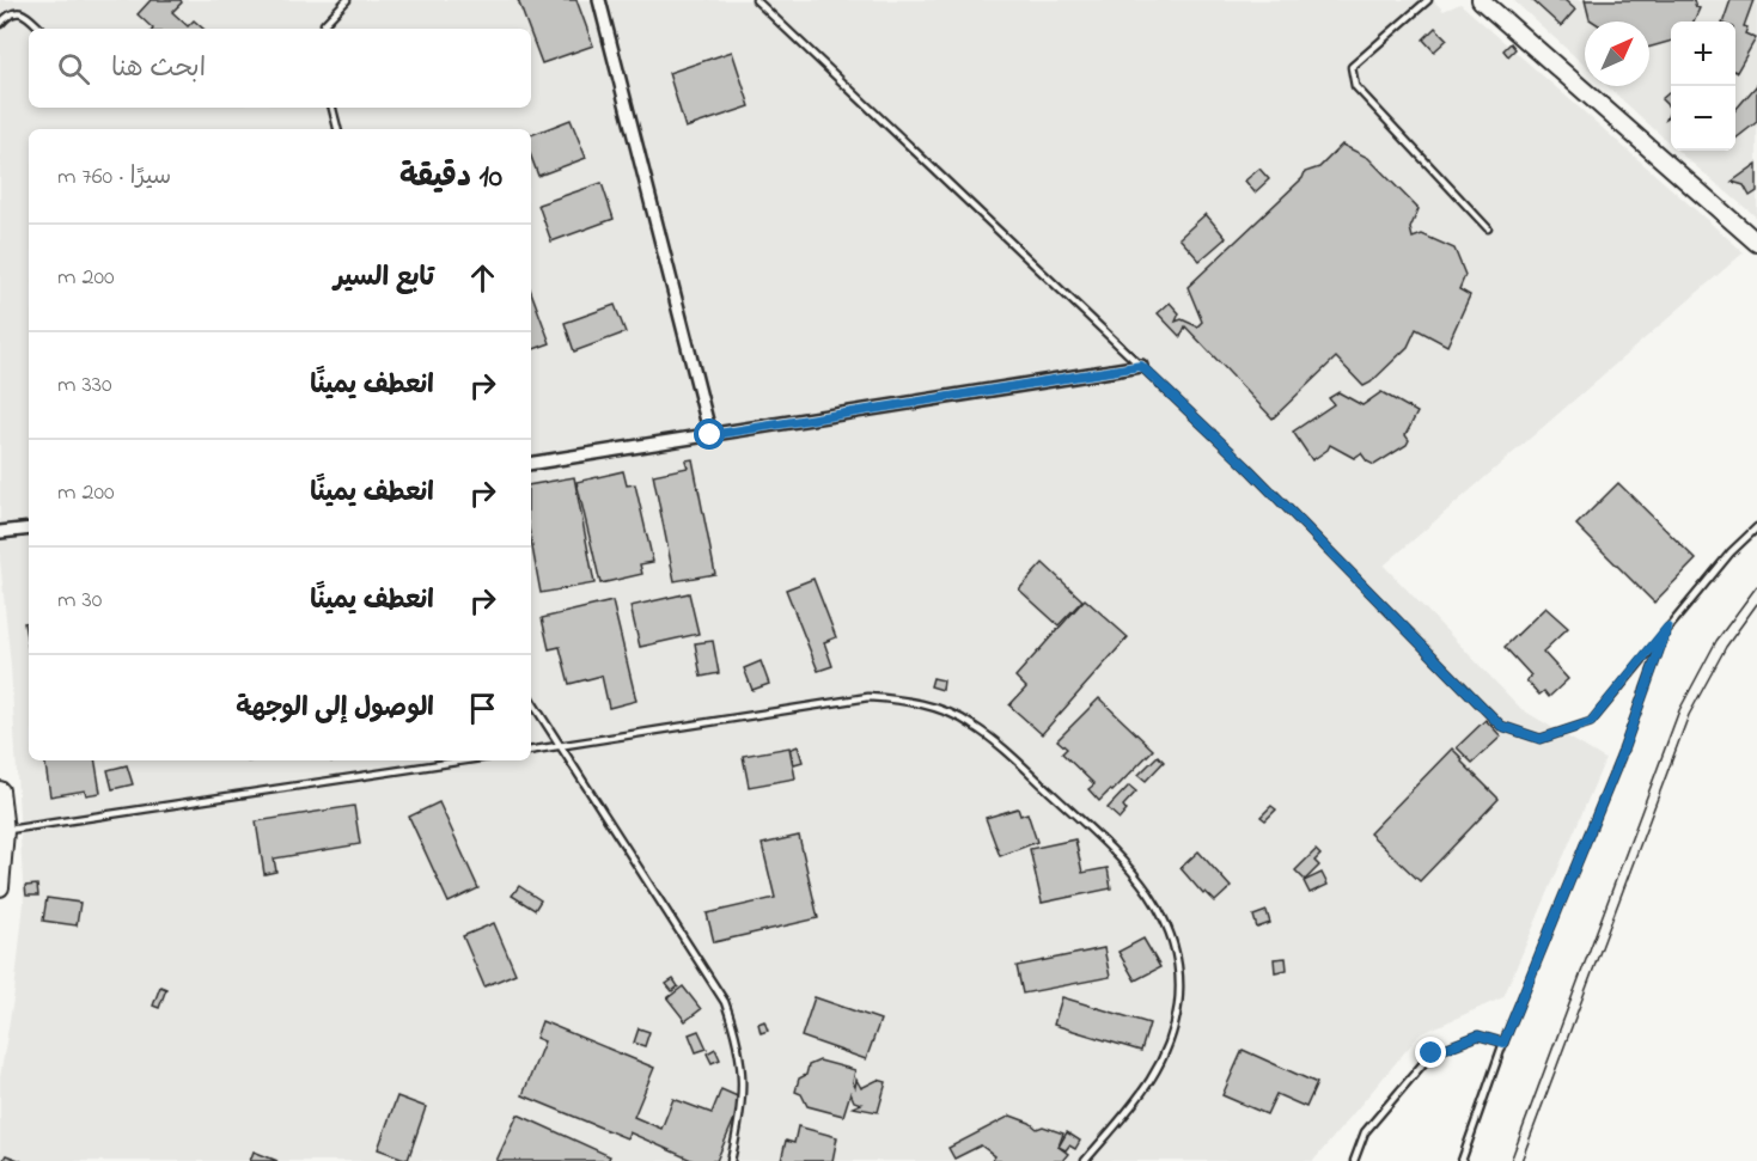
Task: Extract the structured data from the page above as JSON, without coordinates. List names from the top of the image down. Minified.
{"north":"top right","page":{"map_buttons":["+","−"],"search":"ابحث هنا","heading":["10 دقيقة","سيرًا · 760 m"],"list":[["تابع السير","200 m"],["انعطف يمينًا","330 m"],["انعطف يمينًا","200 m"],["انعطف يمينًا","30 m"],"الوصول إلى الوجهة"]}}
